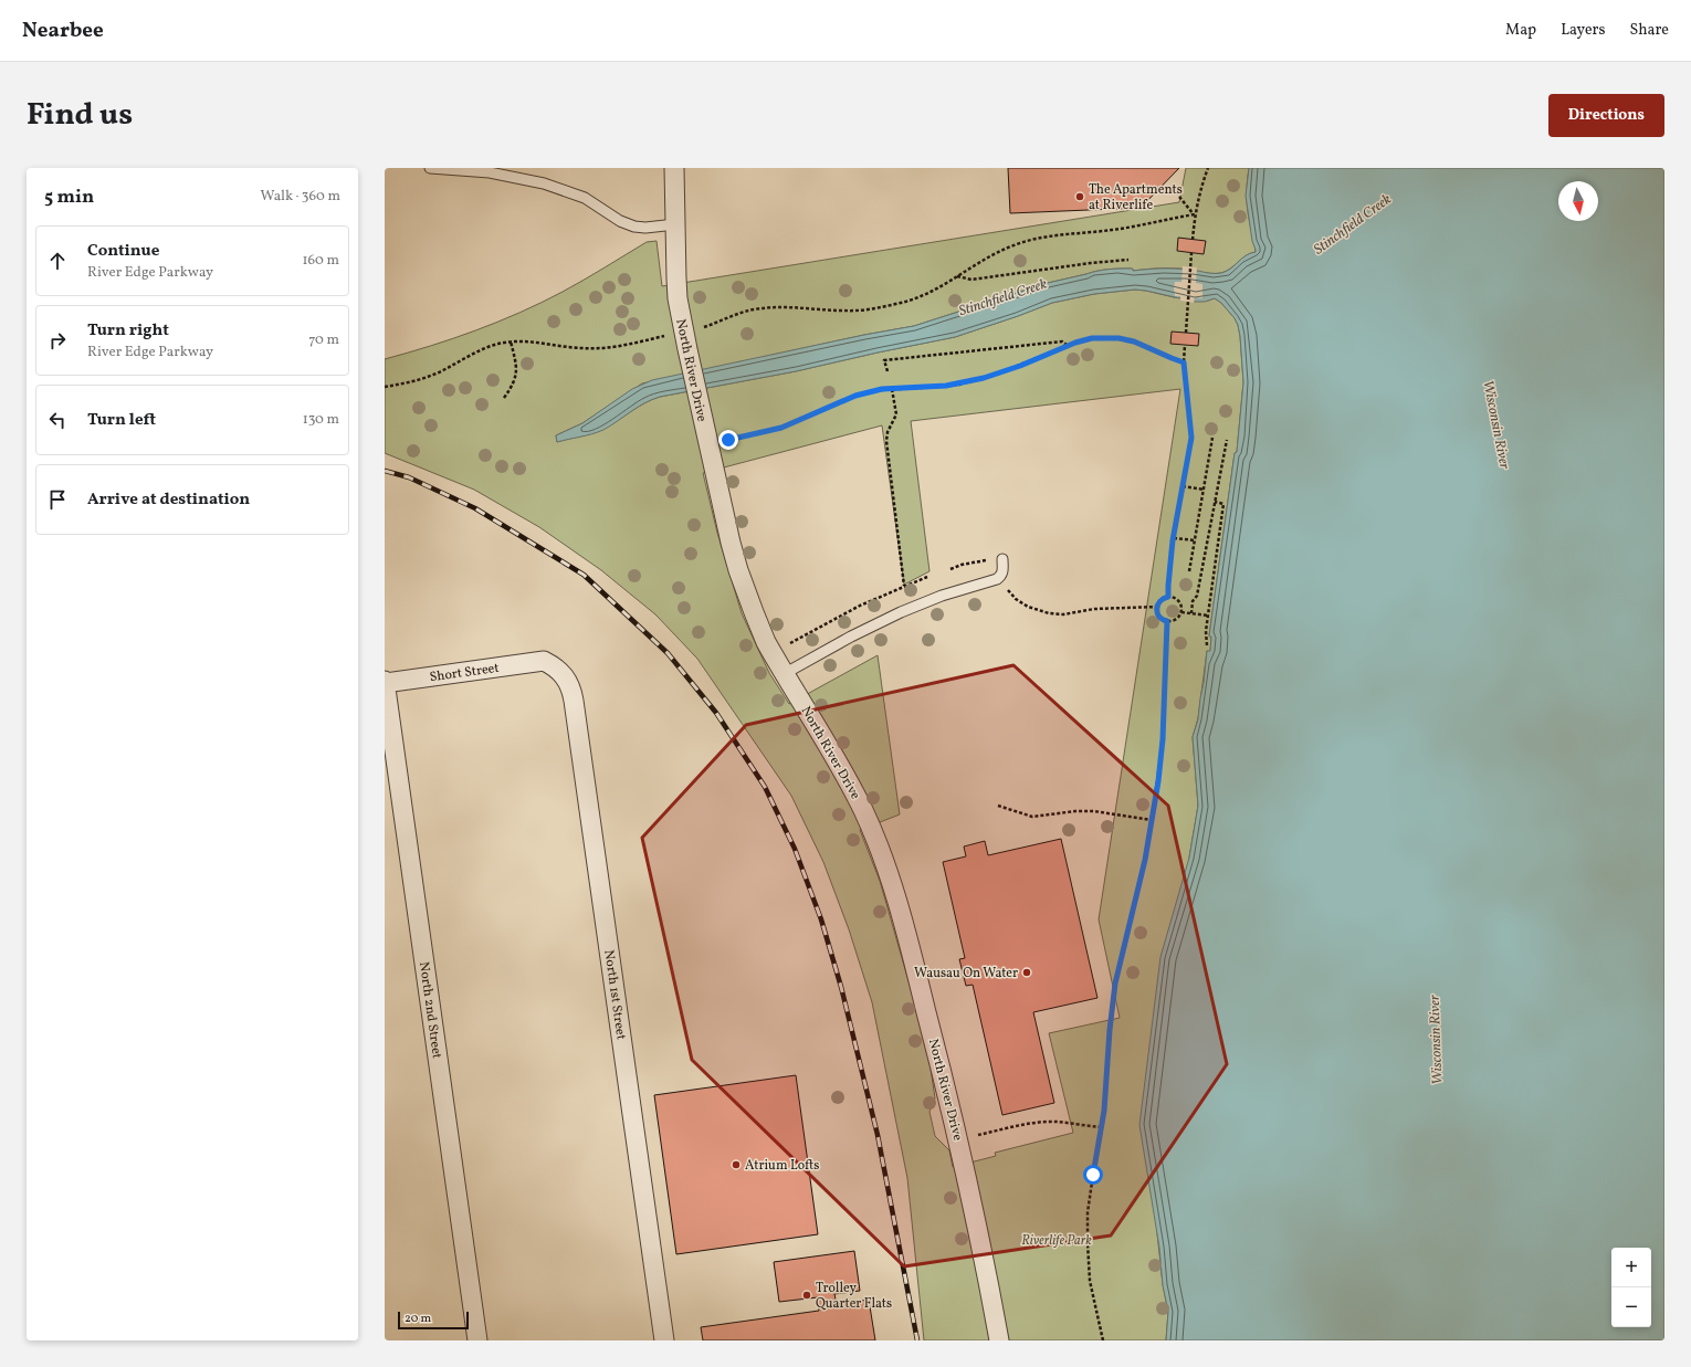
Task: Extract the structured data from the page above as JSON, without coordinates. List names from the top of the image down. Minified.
{"streets":{"street":["North River Drive","Short Street","North 1st Street","North 2nd Street"]},"crossings":[["Short Street","North 1st Street"],["Short Street","North 2nd Street"]],"water":["Stinchfield Creek","Wisconsin River"],"parks":["Riverlife Park"],"places":["The Apartments at Riverlife","Wausau On Water","Atrium Lofts","Trolley Quarter Flats"],"scale_bar":"20 m","north":"bottom","page":{"header":"Nearbee","nav":["Map","Layers","Share"],"title":"Find us","buttons":"Directions","heading":["5 min","Walk · 360 m"],"list":[["Continue","River Edge Parkway","160 m"],["Turn right","River Edge Parkway","70 m"],["Turn left","130 m"],"Arrive at destination"],"map_buttons":["+","−"],"scale":"20 m"}}
